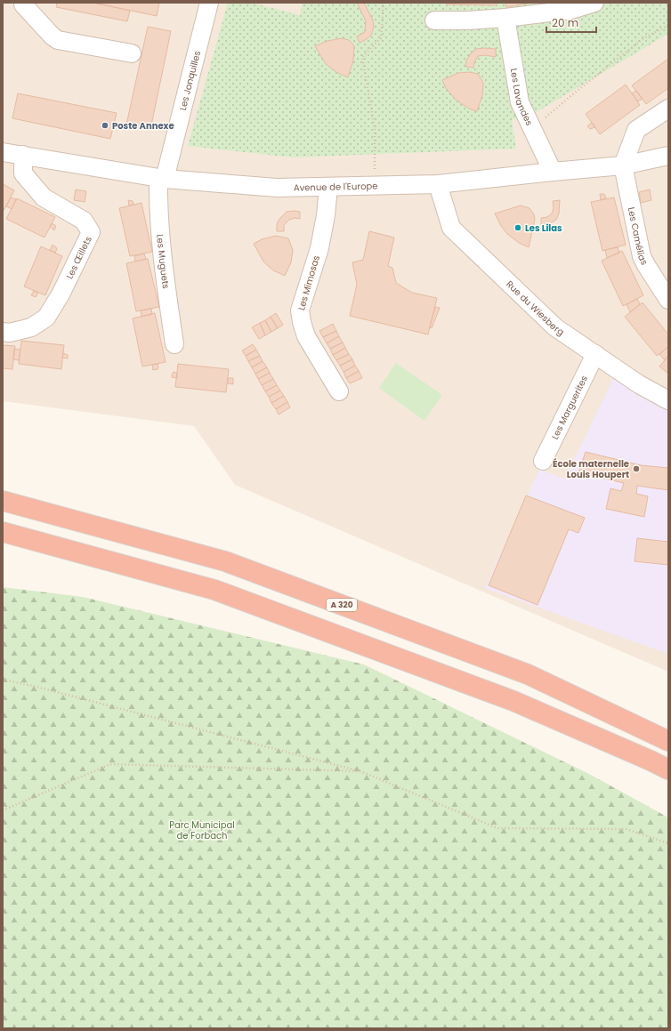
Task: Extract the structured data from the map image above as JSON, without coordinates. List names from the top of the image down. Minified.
{"streets":{"highway":["A 320"],"street":["Les Jonquilles","Les Lavandes","Avenue de l'Europe","Les Camélias","Les Œillets","Les Muguets","Les Mimosas","Rue du Wiesberg","Les Marguerites"]},"crossings":[["Les Jonquilles","Avenue de l'Europe"],["Les Jonquilles","Les Muguets"],["Les Lavandes","Avenue de l'Europe"],["Avenue de l'Europe","Les Camélias"],["Avenue de l'Europe","Les Œillets"],["Avenue de l'Europe","Les Muguets"],["Avenue de l'Europe","Les Mimosas"],["Avenue de l'Europe","Rue du Wiesberg"],["Rue du Wiesberg","Les Marguerites"]],"parks":["Parc Municipal de Forbach"],"places":["Poste Annexe","Les Lilas","École maternelle Louis Houpert"],"scale_bar":"20 m"}
